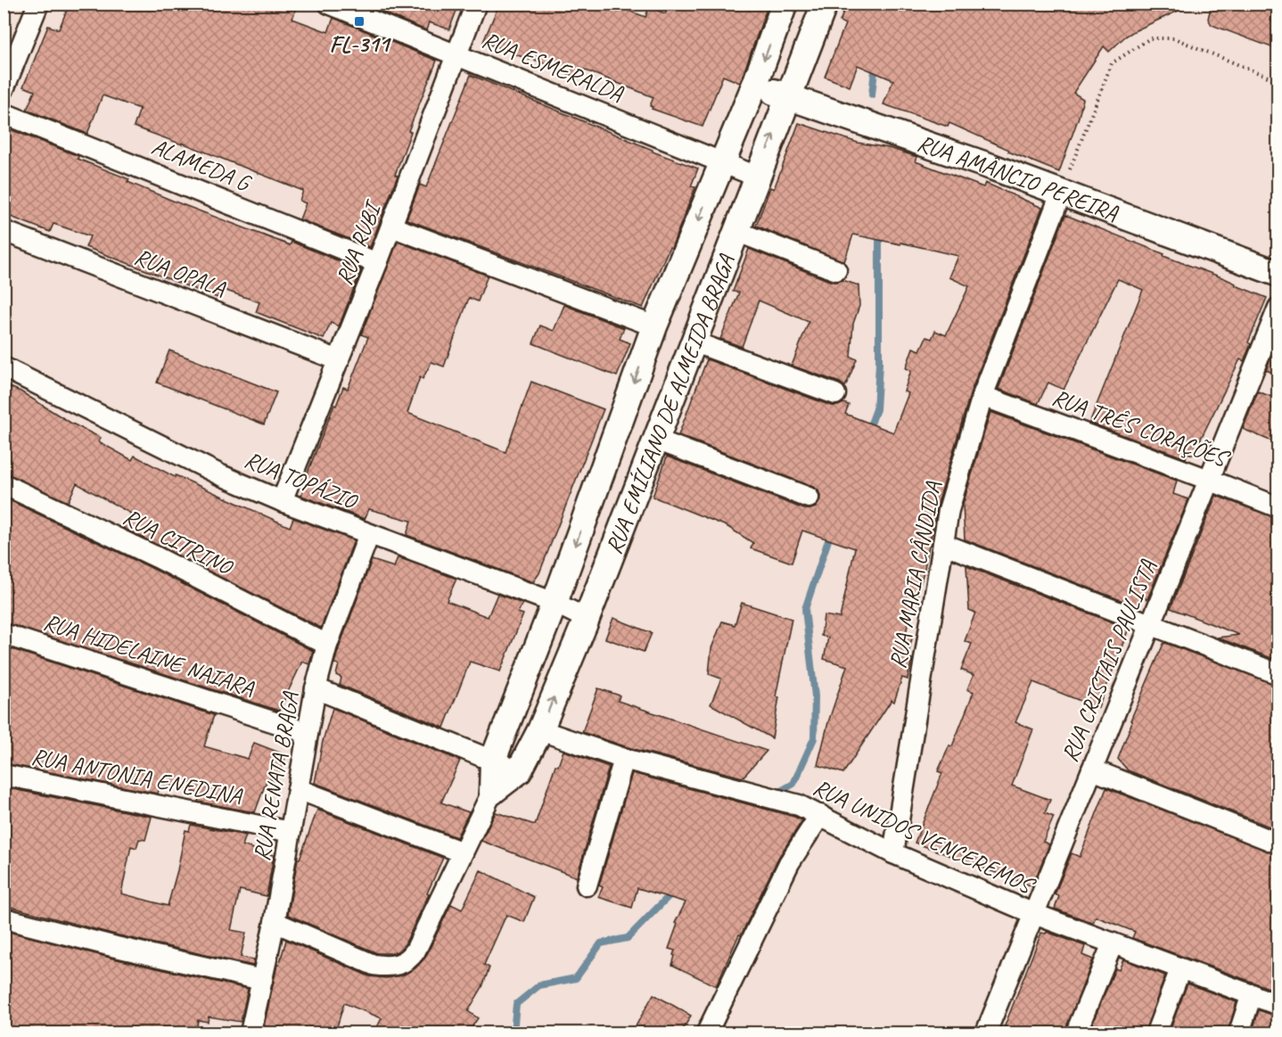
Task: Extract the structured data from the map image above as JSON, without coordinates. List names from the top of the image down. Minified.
{"streets":{"street":["RUA ESMERALDA","ALAMEDA G","RUA AMÂNCIO PEREIRA","RUA RUBI","RUA OPALA","RUA EMÍLIANO DE ALMEIDA BRAGA","RUA TRÊS CORAÇÕES","RUA TOPÁZIO","RUA CITRINO","RUA MARIA CÂNDIDA","RUA HIDELAINE NAIARA","RUA CRISTAIS PAULISTA","RUA ANTONIA ENEDINA","RUA RENATA BRAGA","RUA UNIDOS VENCEREMOS"]},"crossings":[["RUA ESMERALDA","RUA RUBI"],["RUA ESMERALDA","RUA EMÍLIANO DE ALMEIDA BRAGA"],["ALAMEDA G","RUA RUBI"],["RUA AMÂNCIO PEREIRA","RUA EMÍLIANO DE ALMEIDA BRAGA"],["RUA AMÂNCIO PEREIRA","RUA MARIA CÂNDIDA"],["RUA RUBI","RUA OPALA"],["RUA RUBI","RUA TOPÁZIO"],["RUA EMÍLIANO DE ALMEIDA BRAGA","RUA TOPÁZIO"],["RUA EMÍLIANO DE ALMEIDA BRAGA","RUA RENATA BRAGA"],["RUA EMÍLIANO DE ALMEIDA BRAGA","RUA UNIDOS VENCEREMOS"],["RUA TRÊS CORAÇÕES","RUA MARIA CÂNDIDA"],["RUA TRÊS CORAÇÕES","RUA CRISTAIS PAULISTA"],["RUA TOPÁZIO","RUA RENATA BRAGA"],["RUA CITRINO","RUA RENATA BRAGA"],["RUA MARIA CÂNDIDA","RUA UNIDOS VENCEREMOS"],["RUA HIDELAINE NAIARA","RUA RENATA BRAGA"],["RUA CRISTAIS PAULISTA","RUA UNIDOS VENCEREMOS"],["RUA ANTONIA ENEDINA","RUA RENATA BRAGA"]],"places":{"transit":["FL-311"]}}
